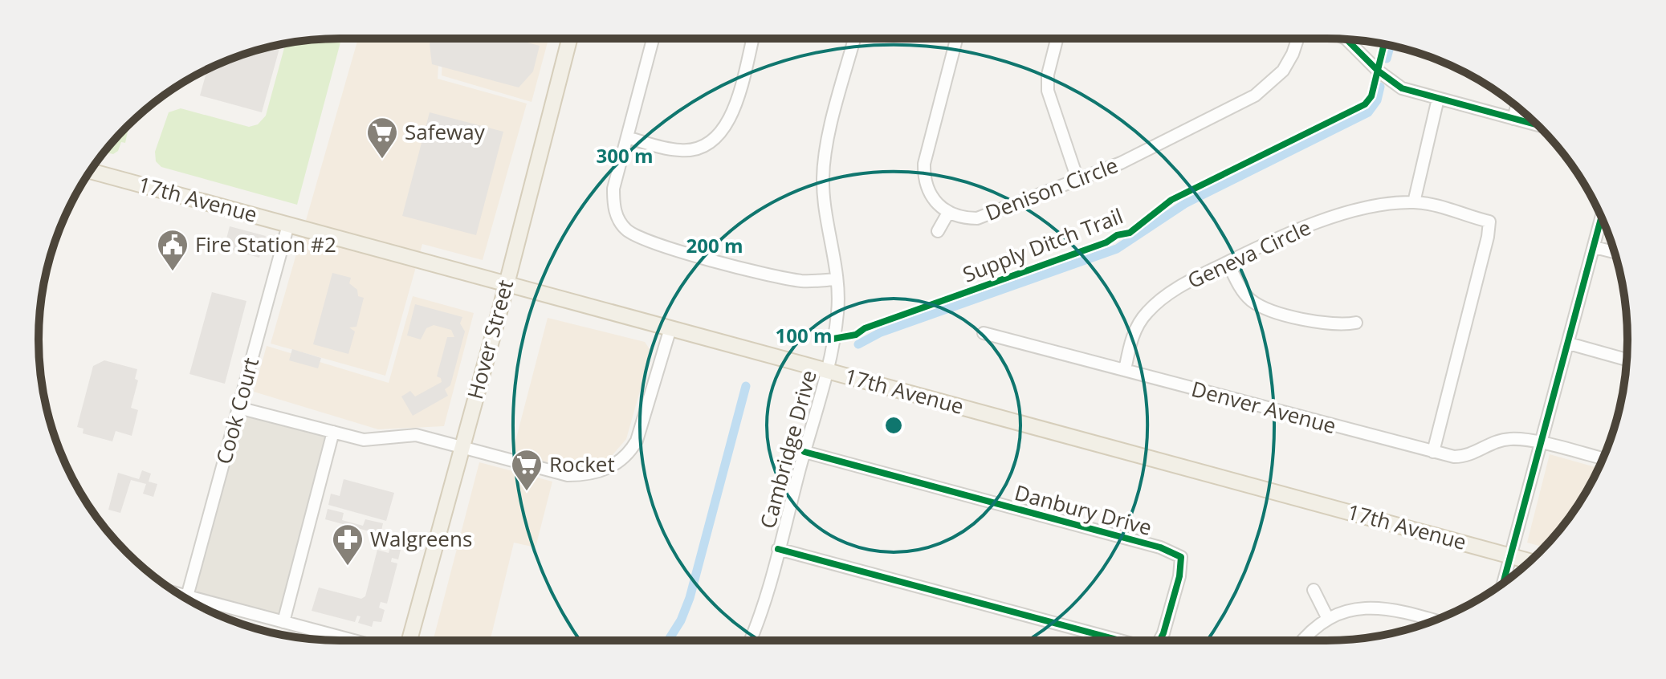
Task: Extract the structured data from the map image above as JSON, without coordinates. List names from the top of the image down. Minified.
{"streets":{"main road":["17th Avenue","Hover Street"],"street":["Denison Circle","Geneva Circle","Denver Avenue","Cook Court","Cambridge Drive","Danbury Drive"],"cycle path":["Supply Ditch Trail"]},"crossings":[["17th Avenue","Hover Street"],["17th Avenue","Cook Court"],["17th Avenue","Cambridge Drive"],["Geneva Circle","Denver Avenue"],["Cambridge Drive","Danbury Drive"]],"places":{"supermarket":["Safeway","Rocket"],"public building":["Fire Station #2"],"pharmacy":["Walgreens"]},"rings":["300 m","200 m","100 m"]}
